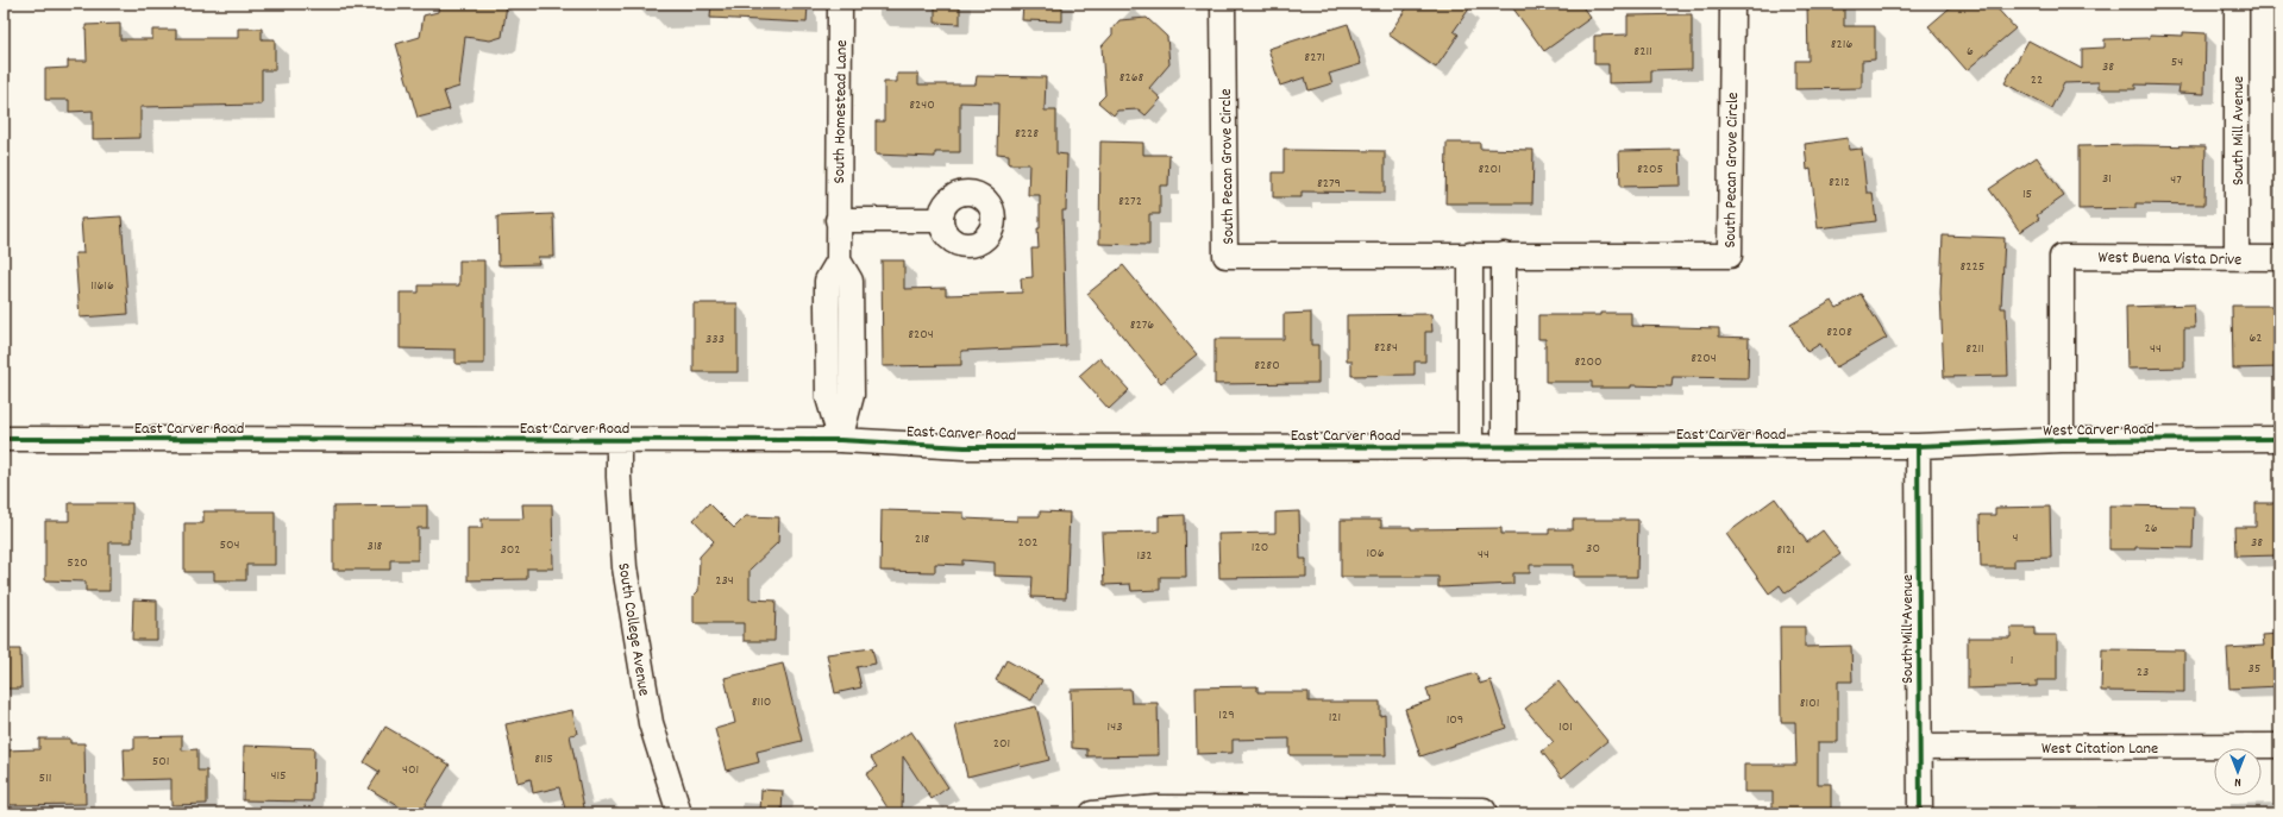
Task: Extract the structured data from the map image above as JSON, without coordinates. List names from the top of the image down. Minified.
{"streets":{"street":["South Homestead Lane","South Mill Avenue","South Pecan Grove Circle","West Buena Vista Drive","East Carver Road","West Carver Road","South College Avenue","West Citation Lane"]},"crossings":[["South Homestead Lane","East Carver Road"],["South Mill Avenue","West Buena Vista Drive"],["South Mill Avenue","East Carver Road"],["South Mill Avenue","West Carver Road"],["South Mill Avenue","West Citation Lane"],["West Buena Vista Drive","West Carver Road"],["East Carver Road","West Carver Road"],["East Carver Road","South College Avenue"]],"house_numbers":["8216","8211","6","8271","54","38","8268","22","8240","8228","8201","8205","31","47","8212","8279","15","8272","8225","11616","8276","8208","8204","62","333","8284","8211","44","8204","8200","8280","26","4","218","202","38","504","318","120","30","302","8121","106","44","132","520","234","1","35","23","8110","8101","129","121","109","143","101","201","8115","501","401","415","511"],"north":"bottom"}
